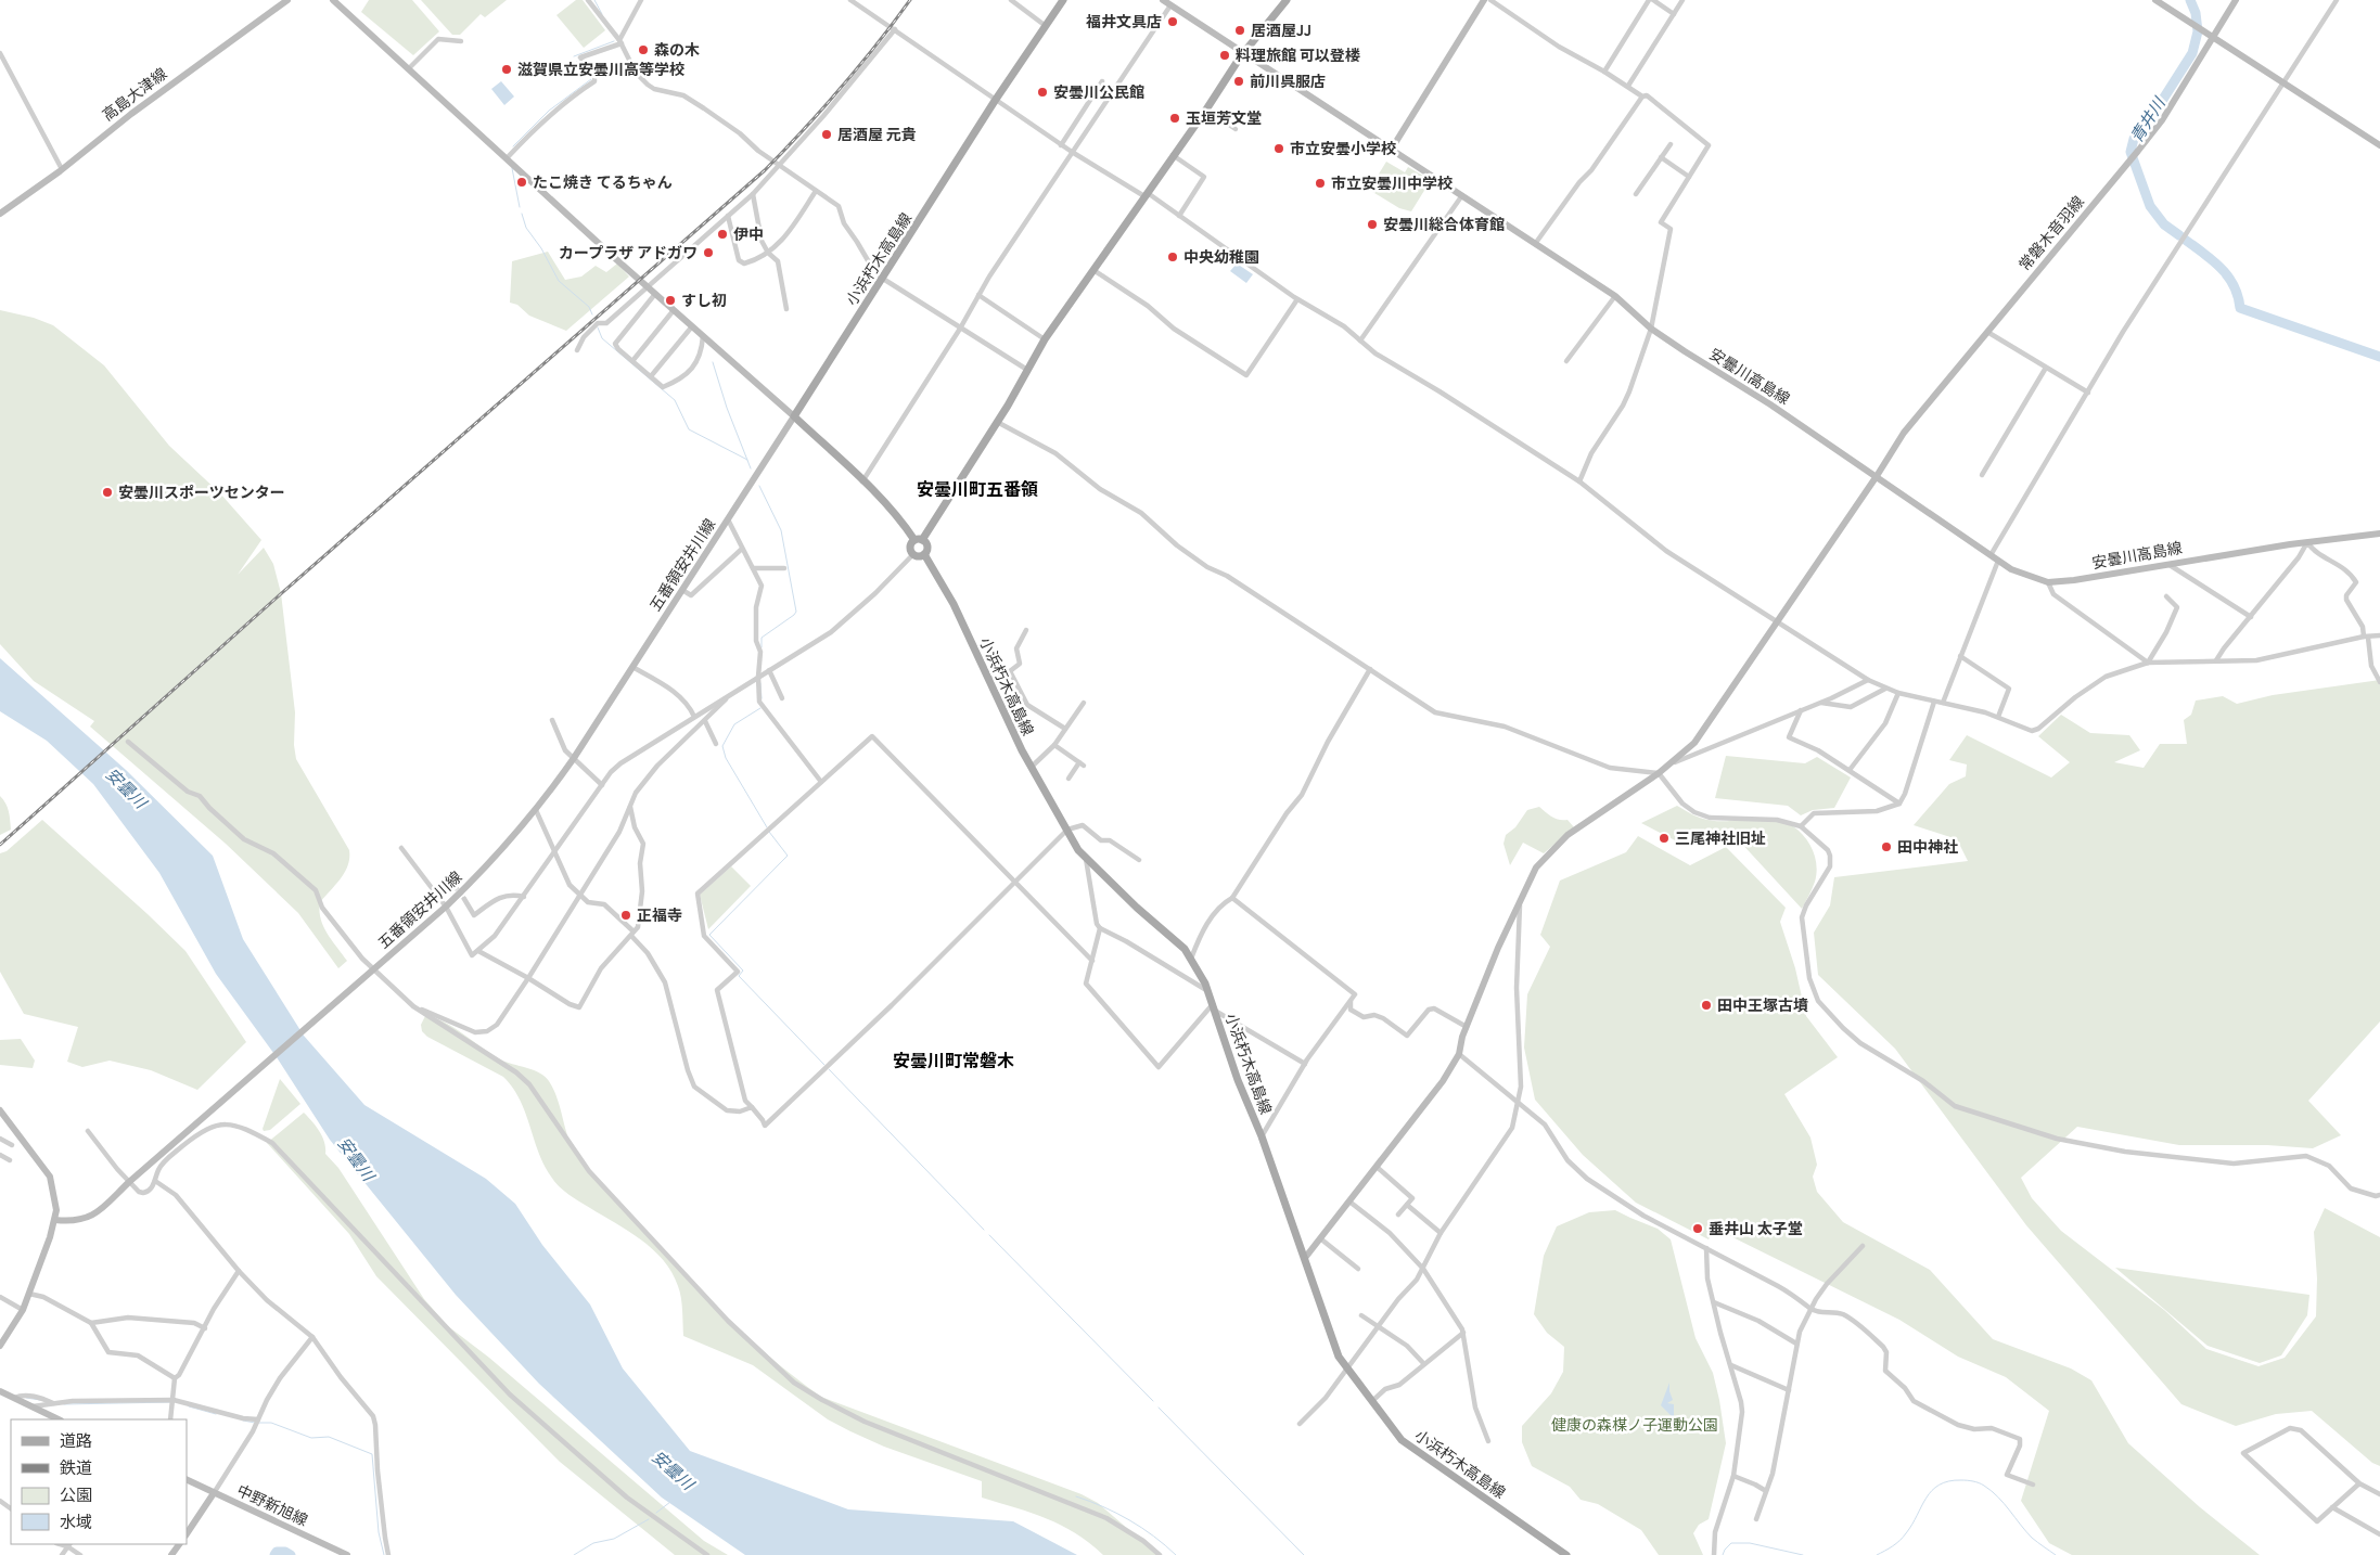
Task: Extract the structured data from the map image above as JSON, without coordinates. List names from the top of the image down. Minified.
{"streets":{"main road":["高島大津線","常磐木音羽線","小浜朽木高島線","安曇川高島線","五番領安井川線","中野新旭線"]},"crossings":[["常磐木音羽線","小浜朽木高島線"],["常磐木音羽線","安曇川高島線"],["小浜朽木高島線","五番領安井川線"]],"districts":["安曇川町五番領","安曇川町常磐木"],"water":["青井川","安曇川"],"parks":["健康の森楳ノ子運動公園"],"places":["福井文具店","居酒屋JJ","森の木","料理旅館 可以登楼","滋賀県立安曇川高等学校","前川呉服店","安曇川公民館","玉垣芳文堂","居酒屋 元貴","市立安曇小学校","たこ焼き てるちゃん","市立安曇川中学校","安曇川総合体育館","伊中","カープラザ アドガワ","中央幼稚園","すし初","安曇川スポーツセンター","三尾神社旧址","田中神社","正福寺","田中王塚古墳","垂井山 太子堂"],"legend":["道路","鉄道","公園","水域"]}
